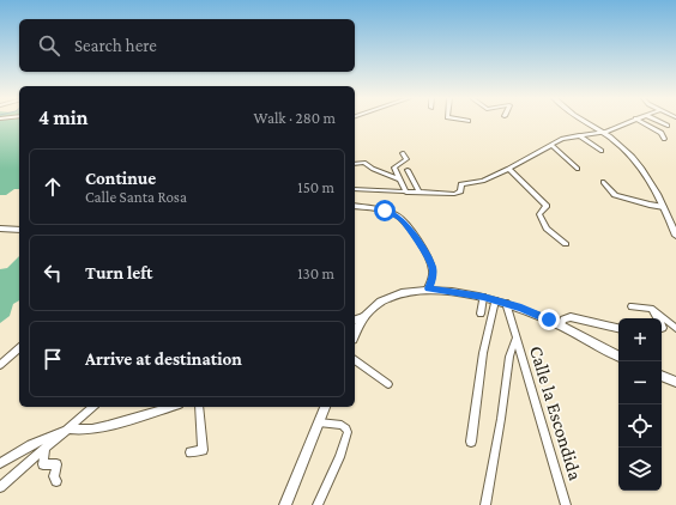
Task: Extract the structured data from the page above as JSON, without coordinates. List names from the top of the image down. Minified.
{"streets":{"street":["Calle la Escondida"]},"page":{"search":"Search here","heading":["4 min","Walk · 280 m"],"list":[["Continue","Calle Santa Rosa","150 m"],["Turn left","130 m"],"Arrive at destination"],"map_buttons":["+","−"]}}
